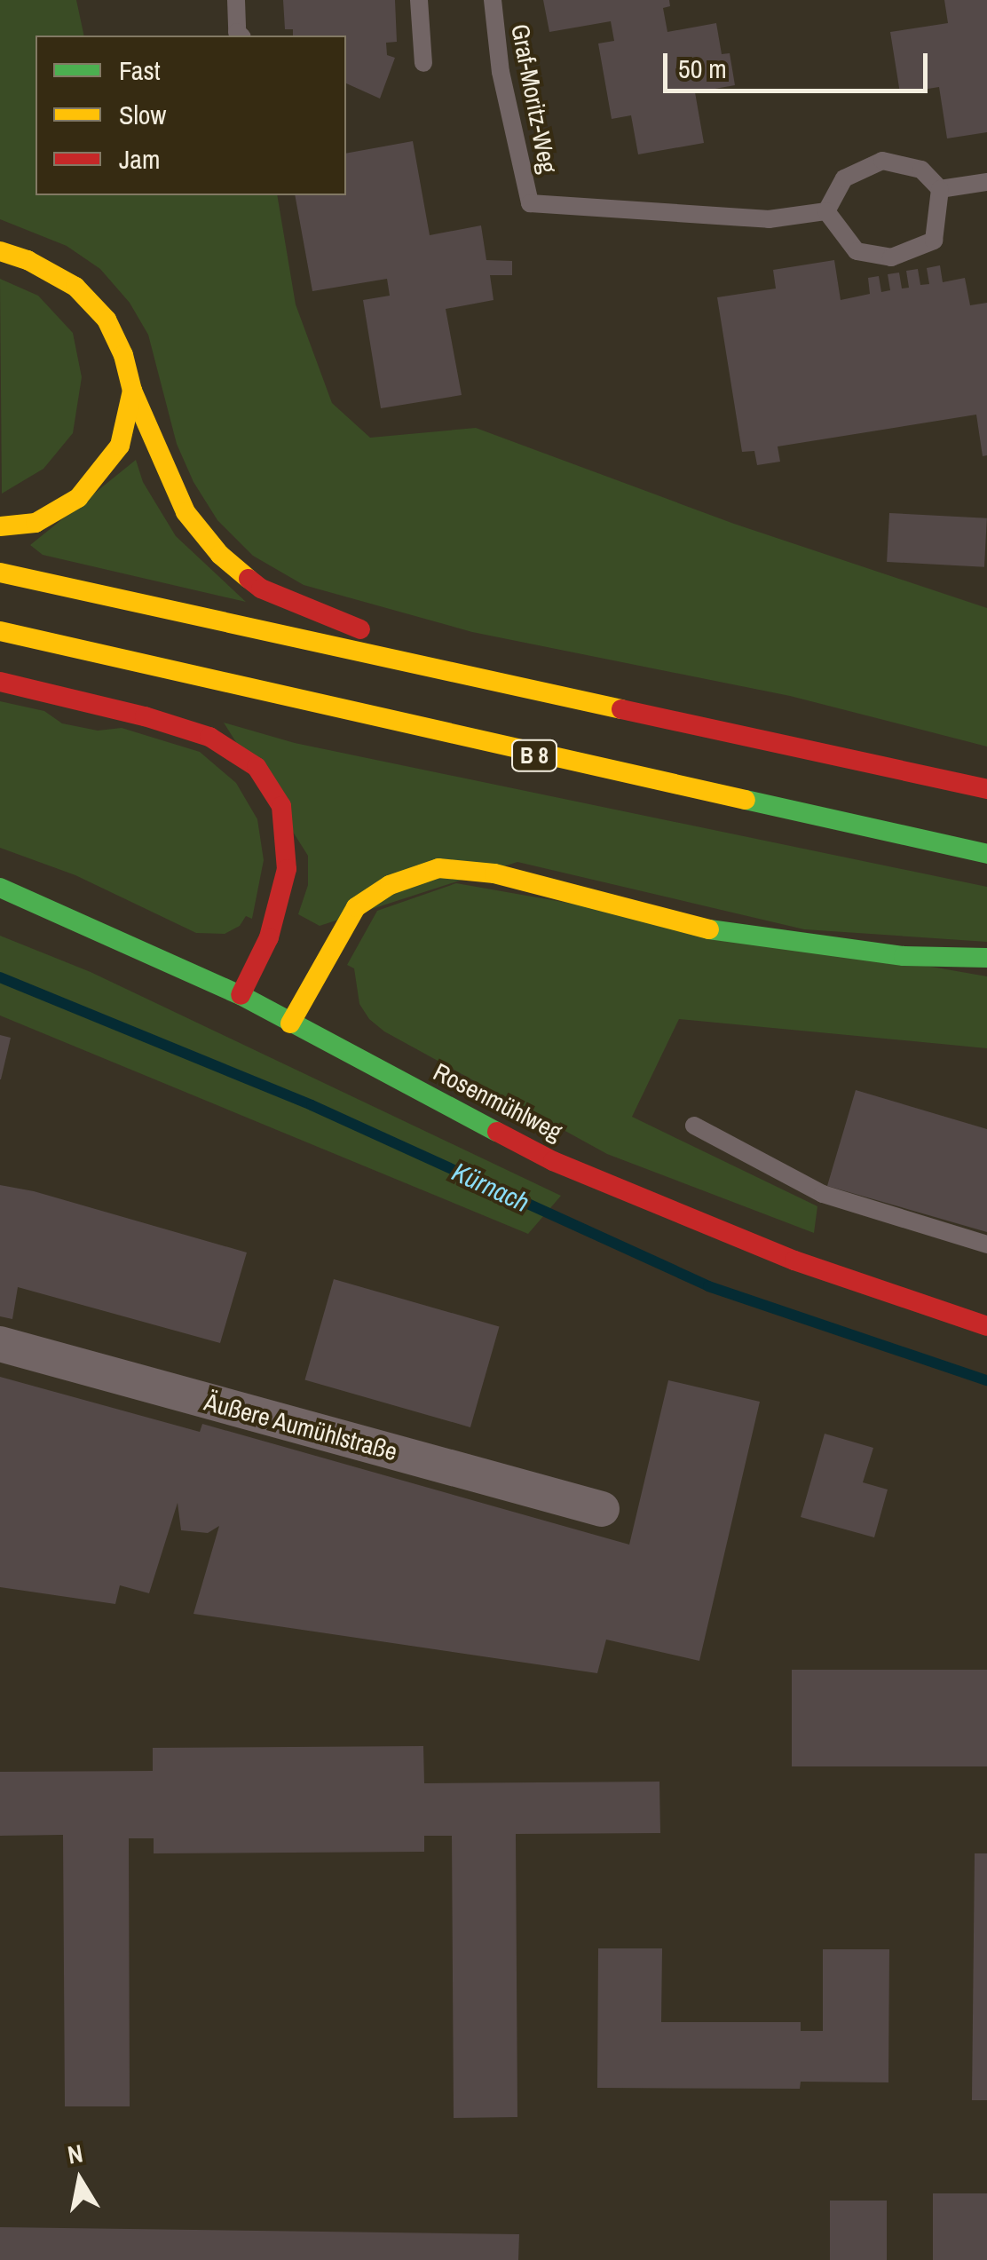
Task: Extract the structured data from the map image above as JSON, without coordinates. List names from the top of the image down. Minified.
{"streets":{"main road":["B 8","Rosenmühlweg"],"street":["Äußere Aumühlstraße"],"lane":["Graf-Moritz-Weg"]},"water":["Kürnach"],"legend":["Fast","Slow","Jam"],"scale_bar":"50 m","north":"top"}
